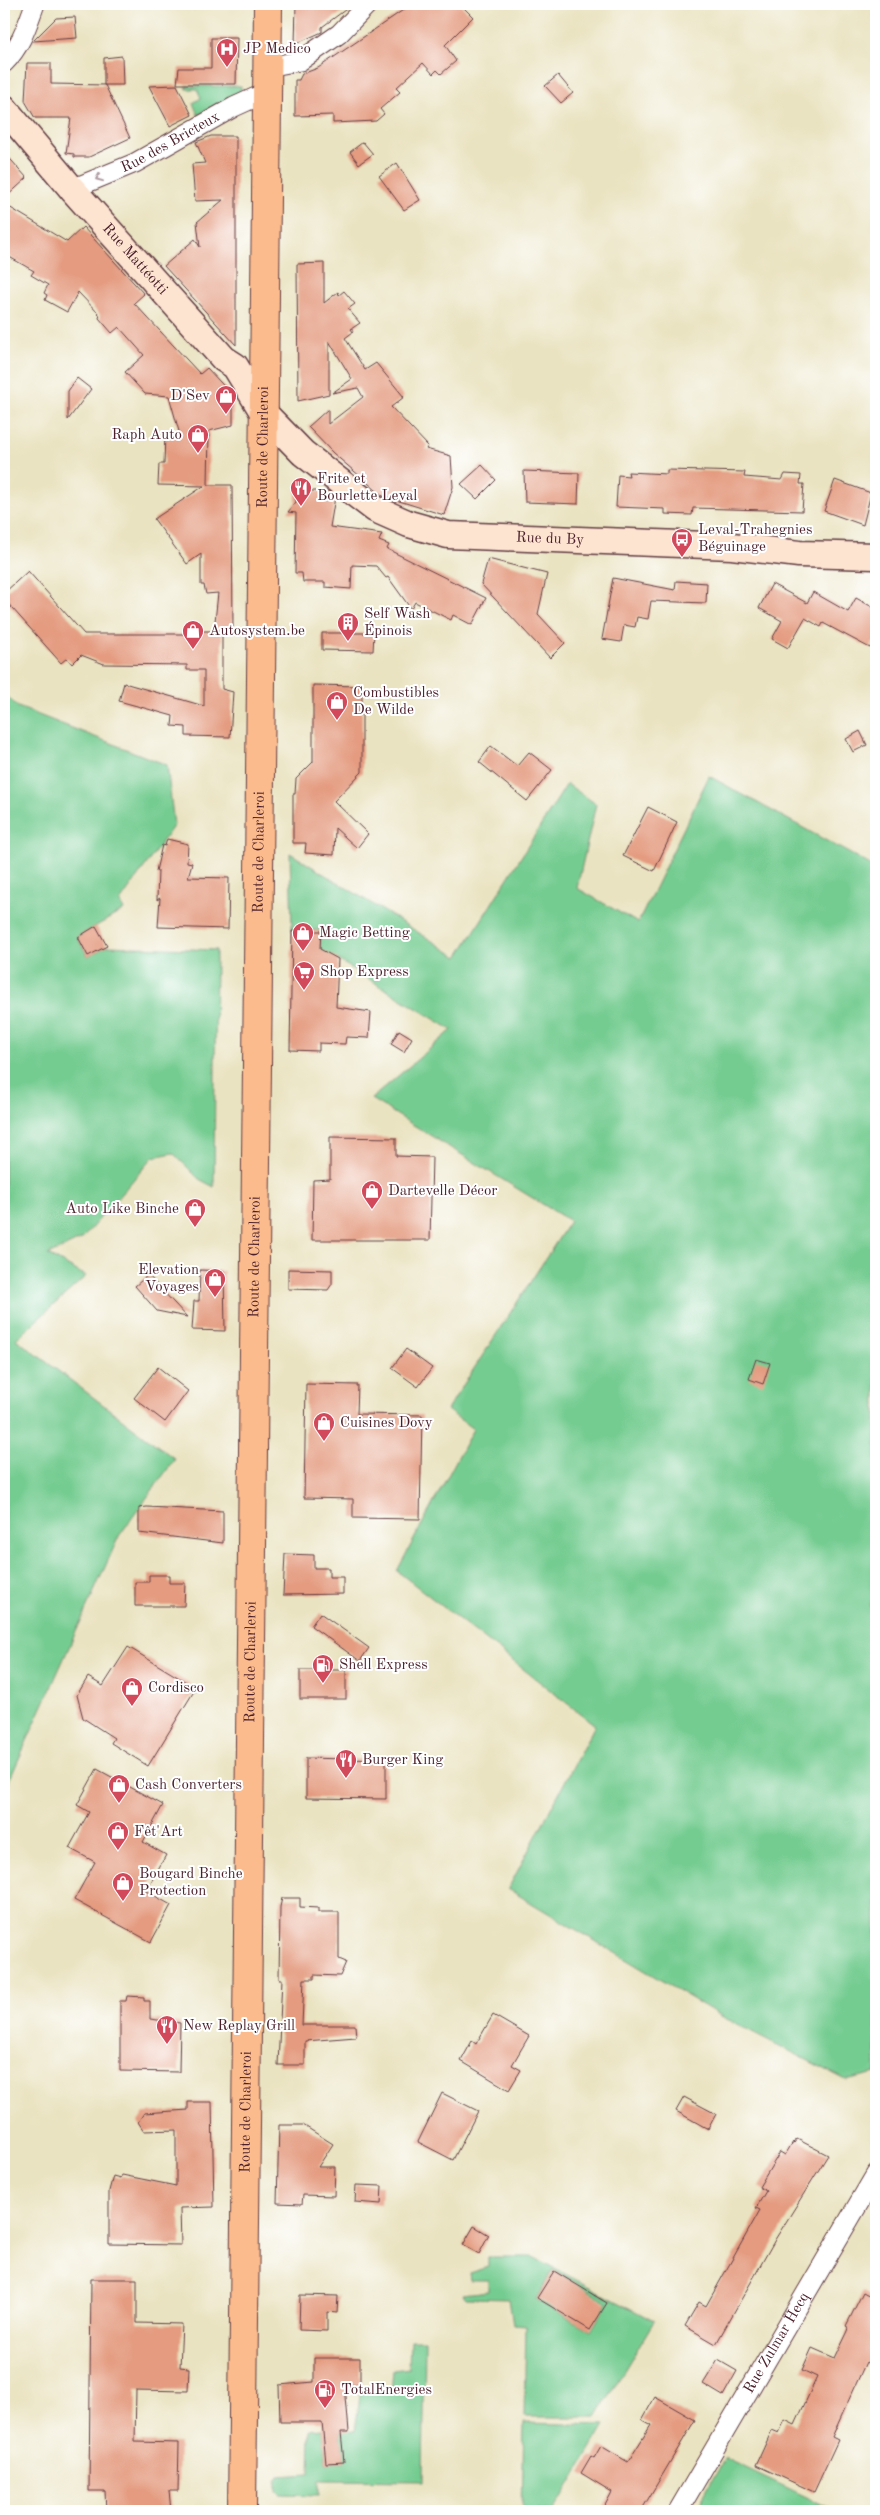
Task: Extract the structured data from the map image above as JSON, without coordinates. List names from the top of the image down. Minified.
{"streets":{"main road":["Route de Charleroi"],"street":["Rue des Bricteux","Rue Mattéotti","Rue du By","Rue Zulmar Hecq"]},"crossings":[["Rue des Bricteux","Rue Mattéotti"],["Rue des Bricteux","Route de Charleroi"],["Rue Mattéotti","Route de Charleroi"],["Rue Mattéotti","Rue du By"],["Route de Charleroi","Rue du By"]],"one_way":["Rue des Bricteux"],"places":{"hospital":["JP Medico"],"shop":["D'Sev","Raph Auto","Autosystem.be","Combustibles De Wilde","Magic Betting","Dartevelle Décor","Auto Like Binche","Elevation Voyages","Cuisines Dovy","Cordisco","Cash Converters","Fêt'Art","Bougard Binche Protection"],"restaurant":["Frite et Bourlette Leval","Burger King","New Replay Grill"],"bus stop":["Leval-Trahegnies Béguinage"],"building":["Self Wash Épinois"],"supermarket":["Shop Express"],"fuel station":["Shell Express","TotalEnergies"]}}
